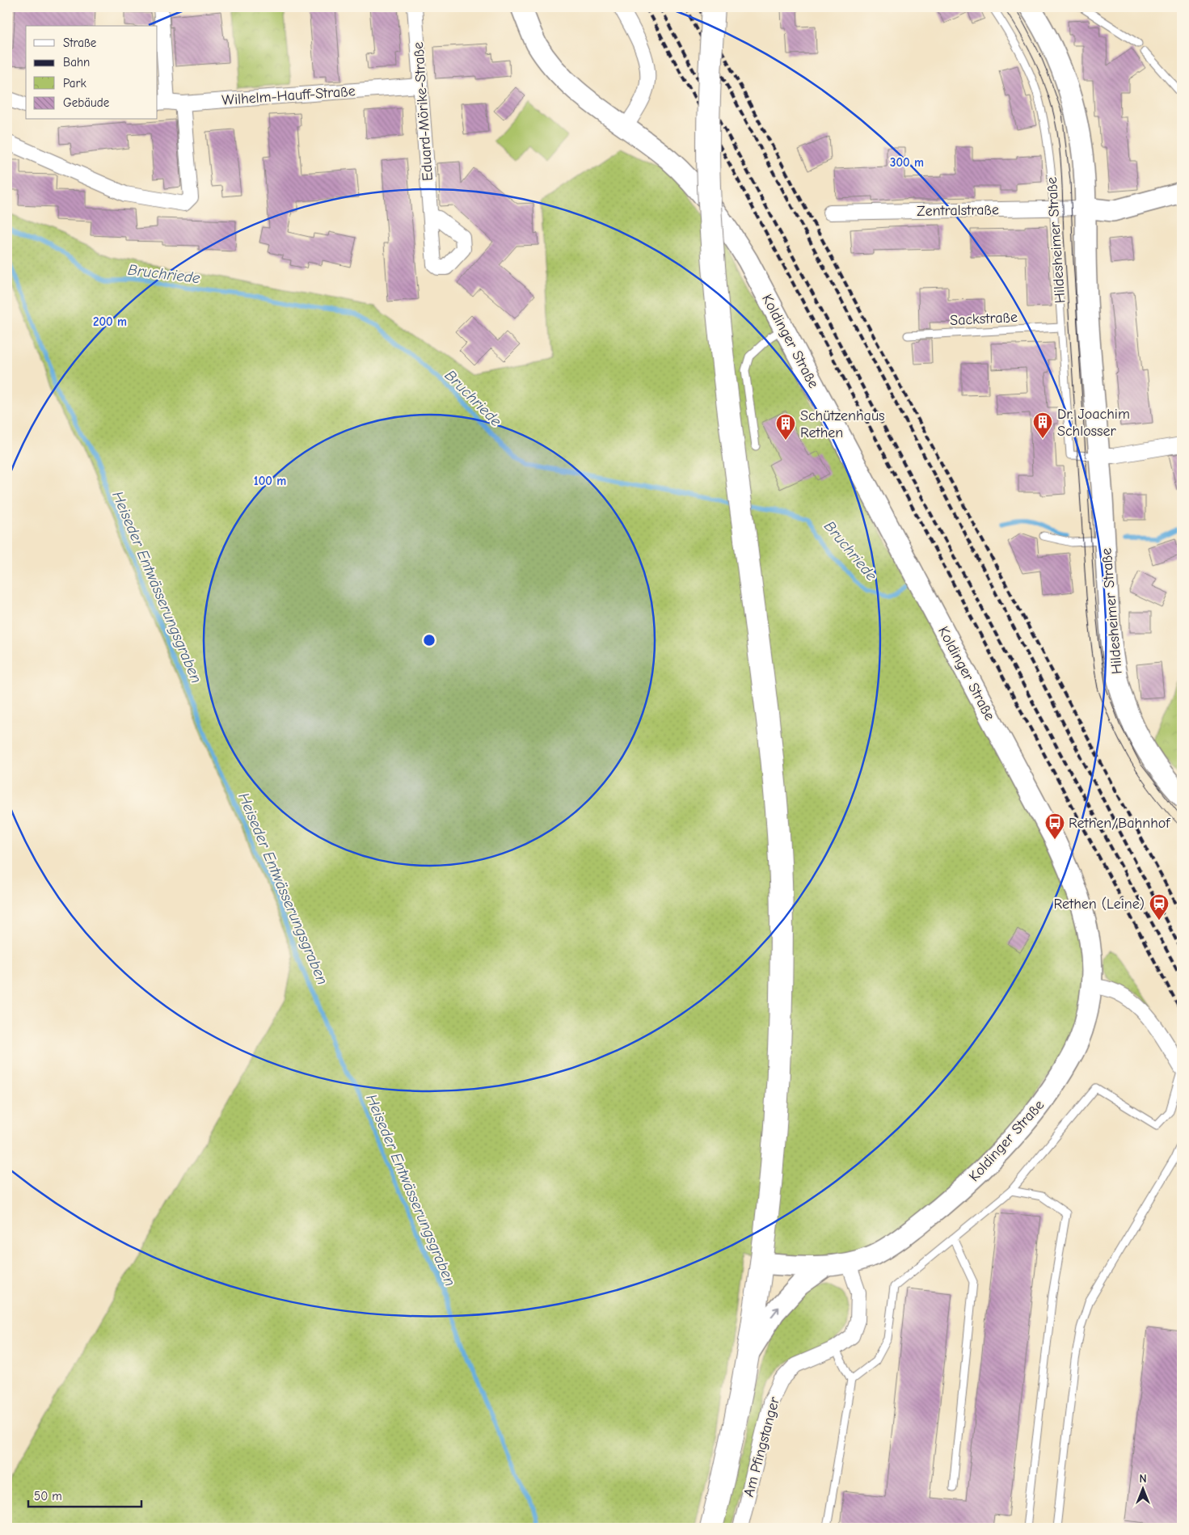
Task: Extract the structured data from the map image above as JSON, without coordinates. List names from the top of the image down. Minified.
{"streets":{"street":["Wilhelm-Hauff-Straße","Eduard-Mörike-Straße","Zentralstraße","Hildesheimer Straße","Koldinger Straße","Am Pfingstanger"],"lane":["Sackstraße"]},"crossings":[["Wilhelm-Hauff-Straße","Eduard-Mörike-Straße"],["Zentralstraße","Hildesheimer Straße"],["Hildesheimer Straße","Sackstraße"],["Koldinger Straße","Am Pfingstanger"]],"water":["Bruchriede","Heiseder Entwässerungsgraben"],"places":{"building":["Dr. Joachim Schlosser","Schützenhaus Rethen"],"bus stop":["Rethen/Bahnhof"],"station":["Rethen (Leine)"]},"legend":["Straße","Bahn","Park","Gebäude"],"scale_bar":"50 m","north":"top","rings":["300 m","200 m","100 m"]}
